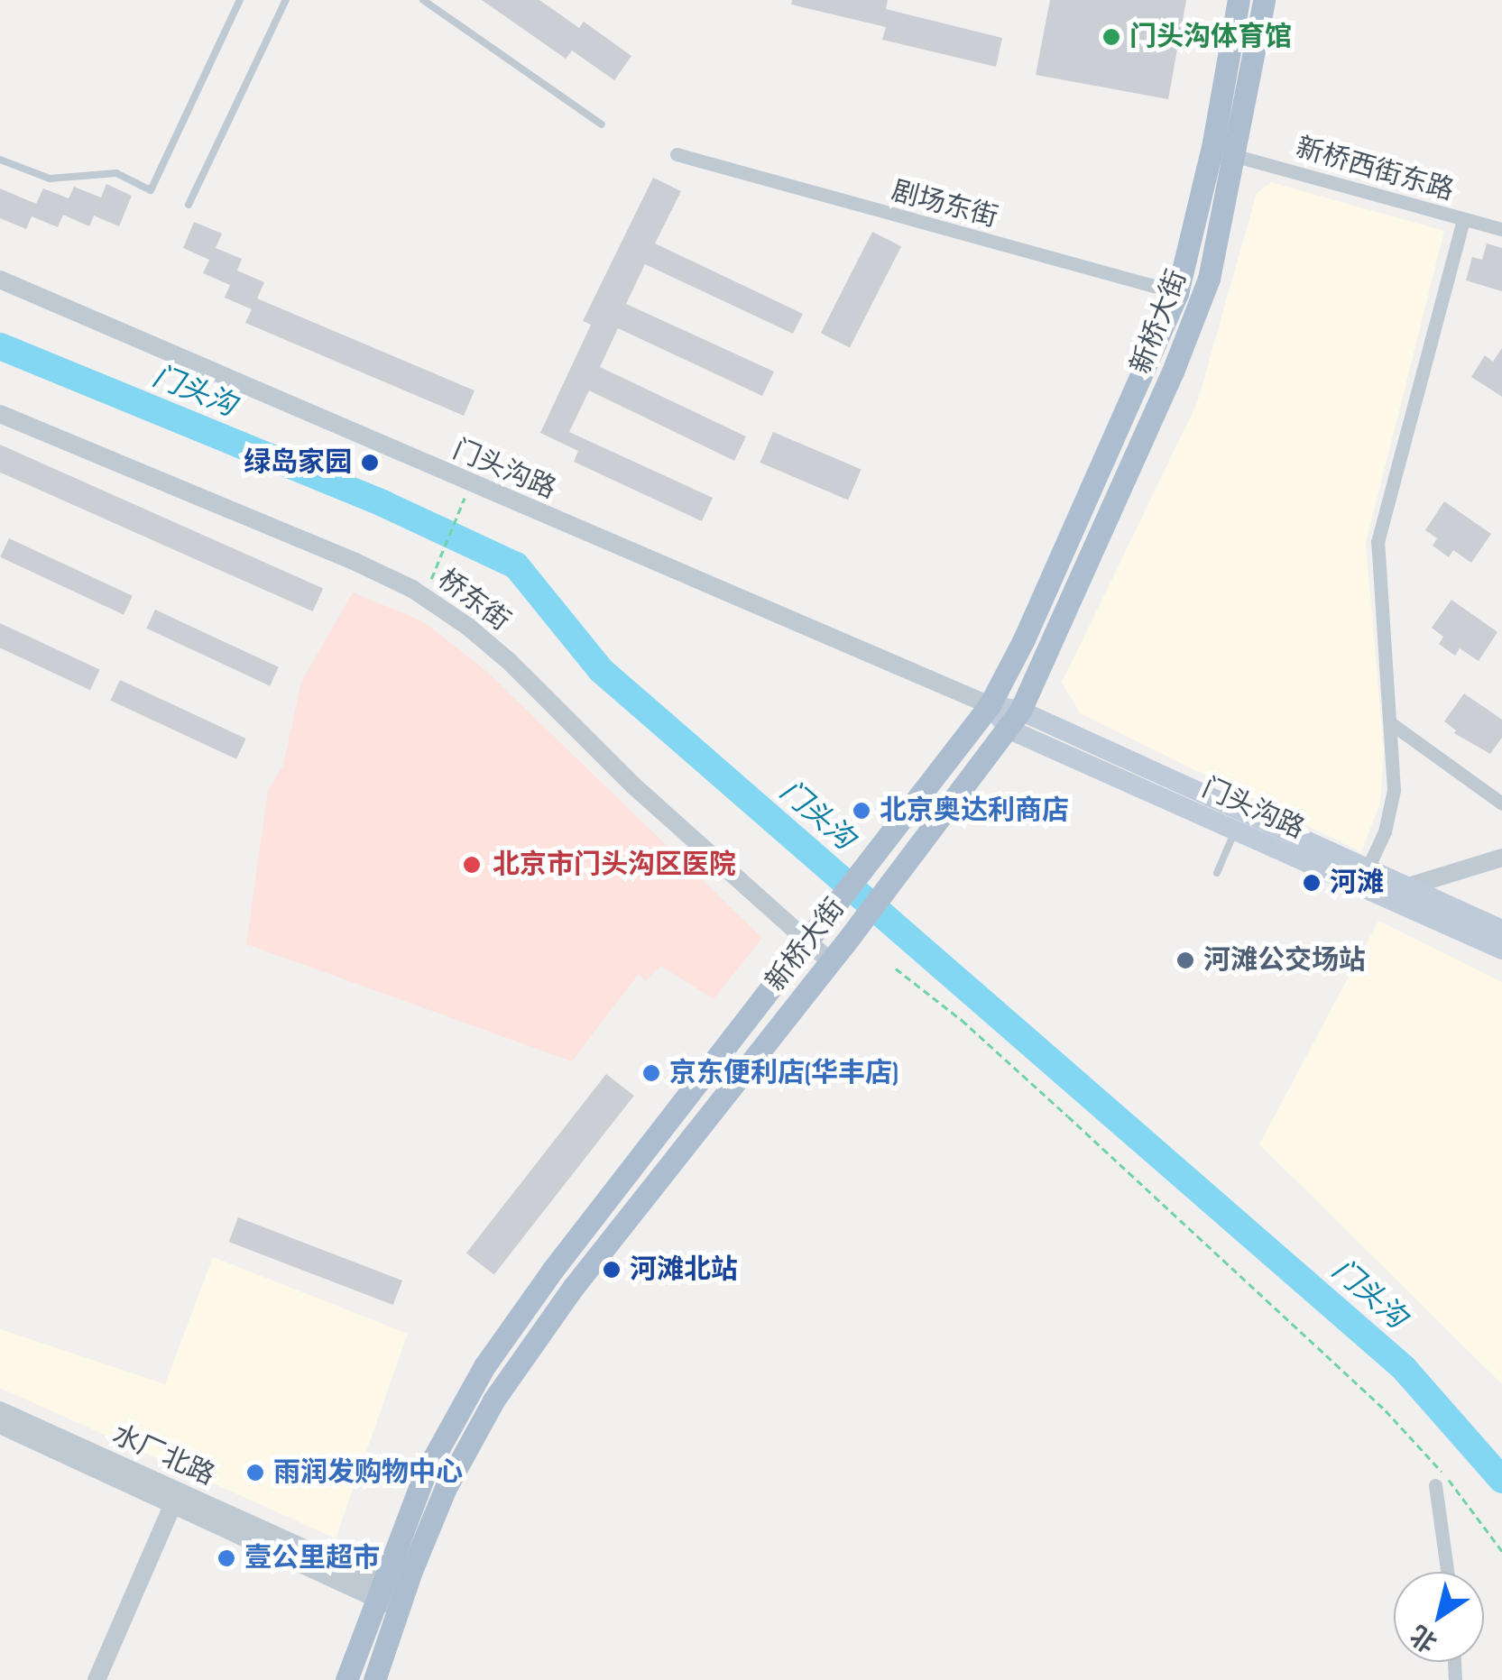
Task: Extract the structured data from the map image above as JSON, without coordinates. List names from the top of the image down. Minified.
{"streets":{"main road":["新桥大街","门头沟路"],"street":["新桥西街东路","剧场东街","桥东街","水厂北路"]},"crossings":[["新桥西街东路","新桥大街"],["剧场东街","新桥大街"],["新桥大街","门头沟路"],["新桥大街","桥东街"],["新桥大街","水厂北路"]],"water":["门头沟"],"places":["门头沟体育馆","绿岛家园","北京奥达利商店","北京市门头沟区医院","河滩","河滩公交场站","京东便利店(华丰店)","河滩北站","雨润发购物中心","壹公里超市"],"north":"bottom left"}
